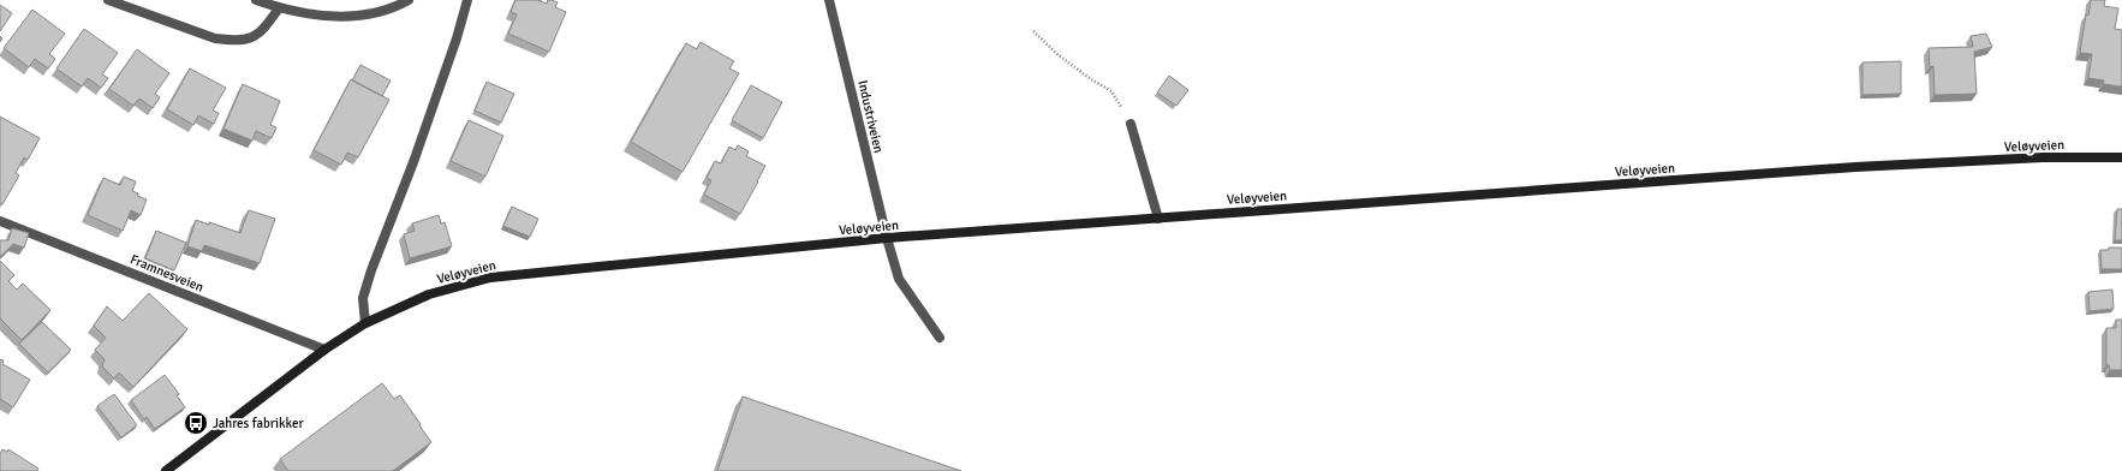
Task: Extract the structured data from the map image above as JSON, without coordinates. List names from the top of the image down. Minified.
{"streets":{"main road":["Veløyveien"],"street":["Industriveien","Framnesveien"]},"crossings":[["Industriveien","Veløyveien"]],"places":{"bus stop":["Jahres fabrikker"]}}
